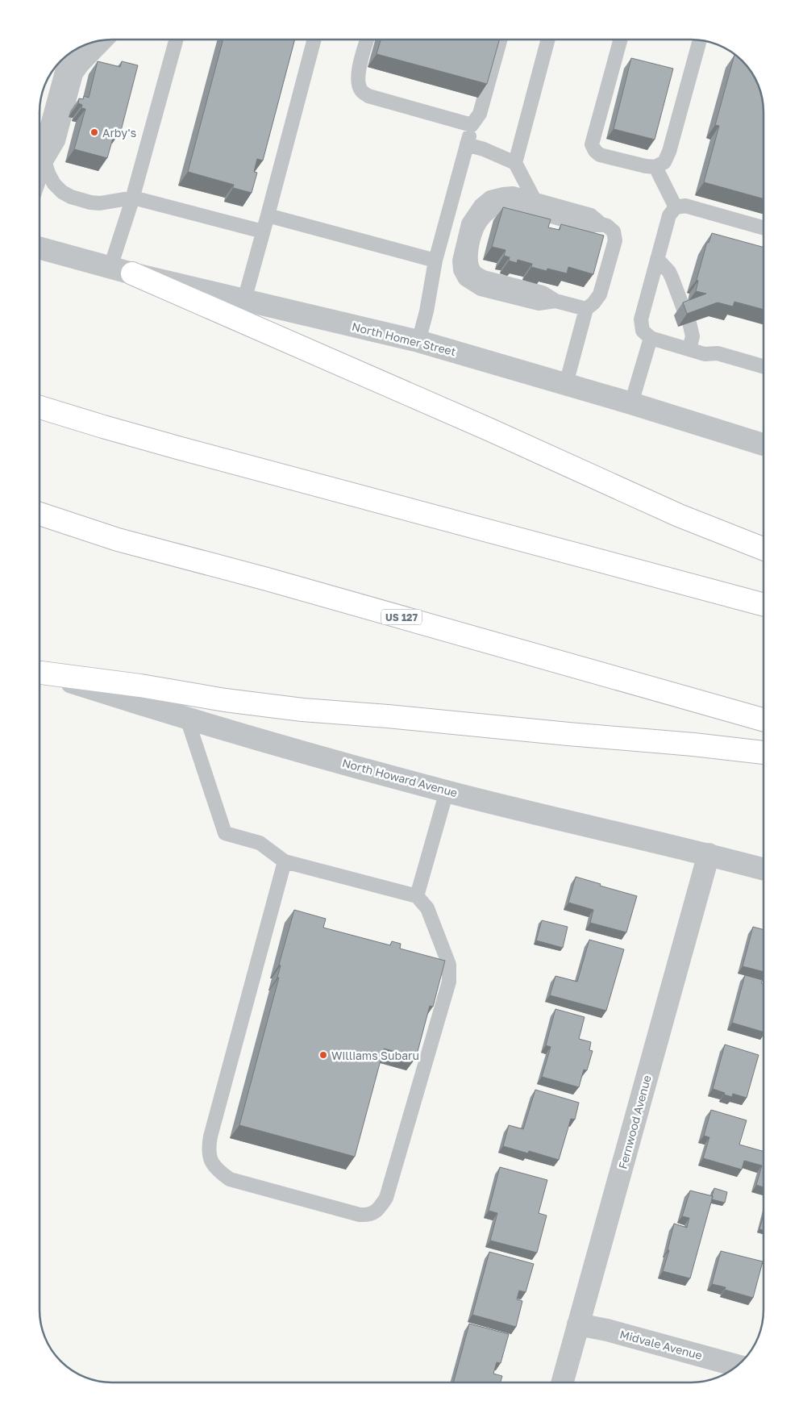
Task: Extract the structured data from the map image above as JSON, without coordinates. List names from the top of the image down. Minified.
{"streets":{"highway":["US 127"],"street":["North Homer Street","North Howard Avenue","Fernwood Avenue","Midvale Avenue"]},"crossings":[["North Howard Avenue","Fernwood Avenue"],["Fernwood Avenue","Midvale Avenue"]],"places":["Arby's","Williams Subaru"]}
